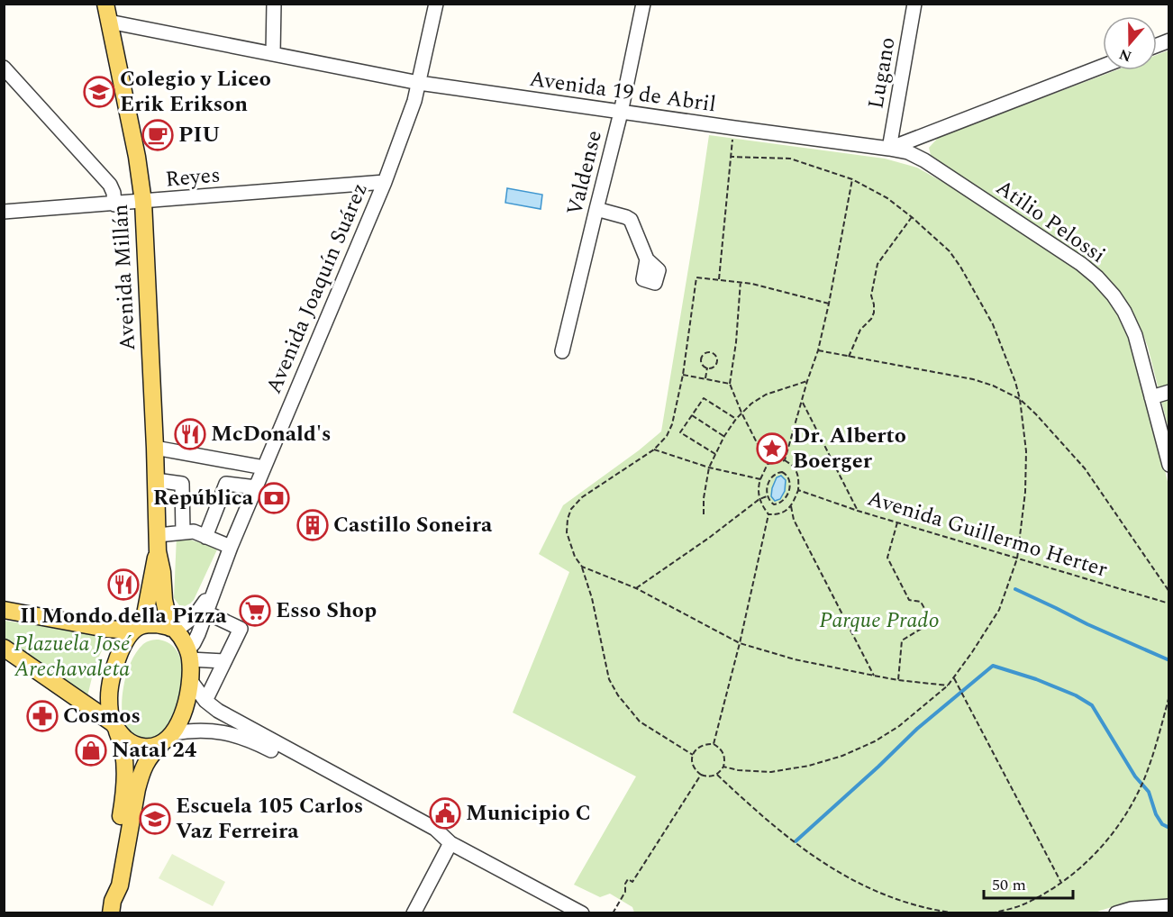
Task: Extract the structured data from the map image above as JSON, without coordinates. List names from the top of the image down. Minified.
{"streets":{"main road":["Avenida Millán"],"street":["Lugano","Avenida 19 de Abril","Valdense","Reyes","Atilio Pelossi","Avenida Joaquín Suárez"],"path":["Avenida Guillermo Herter"]},"crossings":[["Lugano","Avenida 19 de Abril"],["Lugano","Atilio Pelossi"],["Avenida 19 de Abril","Valdense"],["Avenida 19 de Abril","Atilio Pelossi"],["Avenida 19 de Abril","Avenida Millán"],["Avenida 19 de Abril","Avenida Joaquín Suárez"],["Reyes","Avenida Millán"],["Reyes","Avenida Joaquín Suárez"],["Avenida Millán","Avenida Joaquín Suárez"]],"parks":["Parque Prado","Plazuela José Arechavaleta"],"places":{"school or university":["Colegio y Liceo Erik Erikson","Escuela 105 Carlos Vaz Ferreira"],"cafe":["PIU"],"restaurant":["McDonald's","Il Mondo della Pizza"],"place":["Dr. Alberto Boerger"],"bank":["República"],"building":["Castillo Soneira"],"supermarket":["Esso Shop"],"pharmacy":["Cosmos"],"shop":["Natal 24"],"public building":["Municipio C"]},"scale_bar":"50 m","north":"bottom"}
